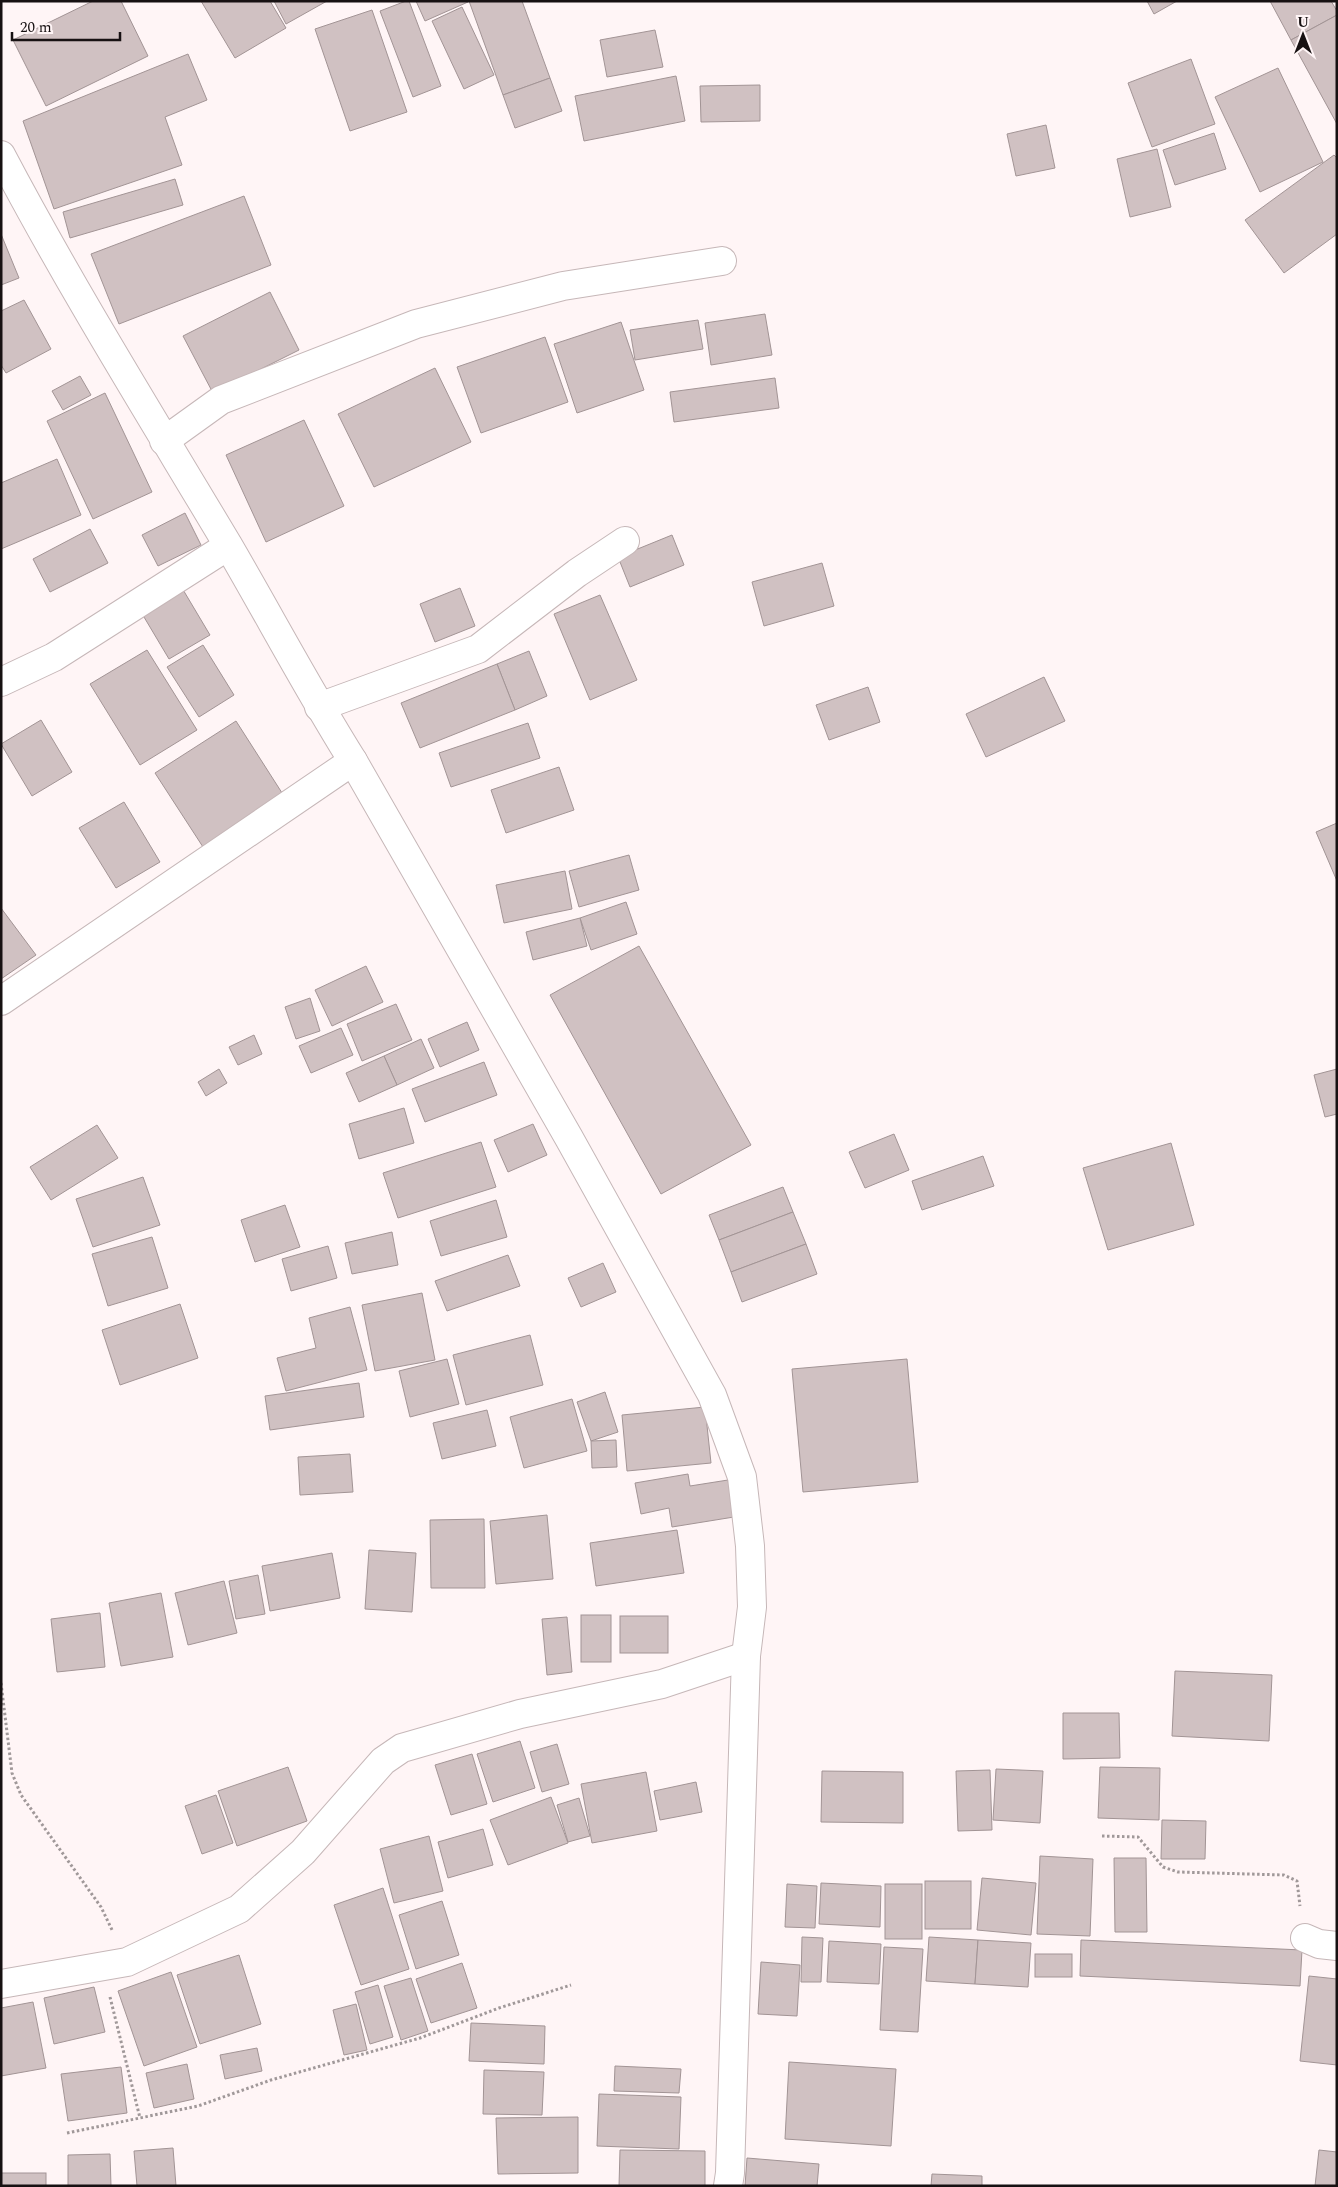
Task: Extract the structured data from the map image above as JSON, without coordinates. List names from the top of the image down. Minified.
{"scale_bar":"20 m","north":"top"}
